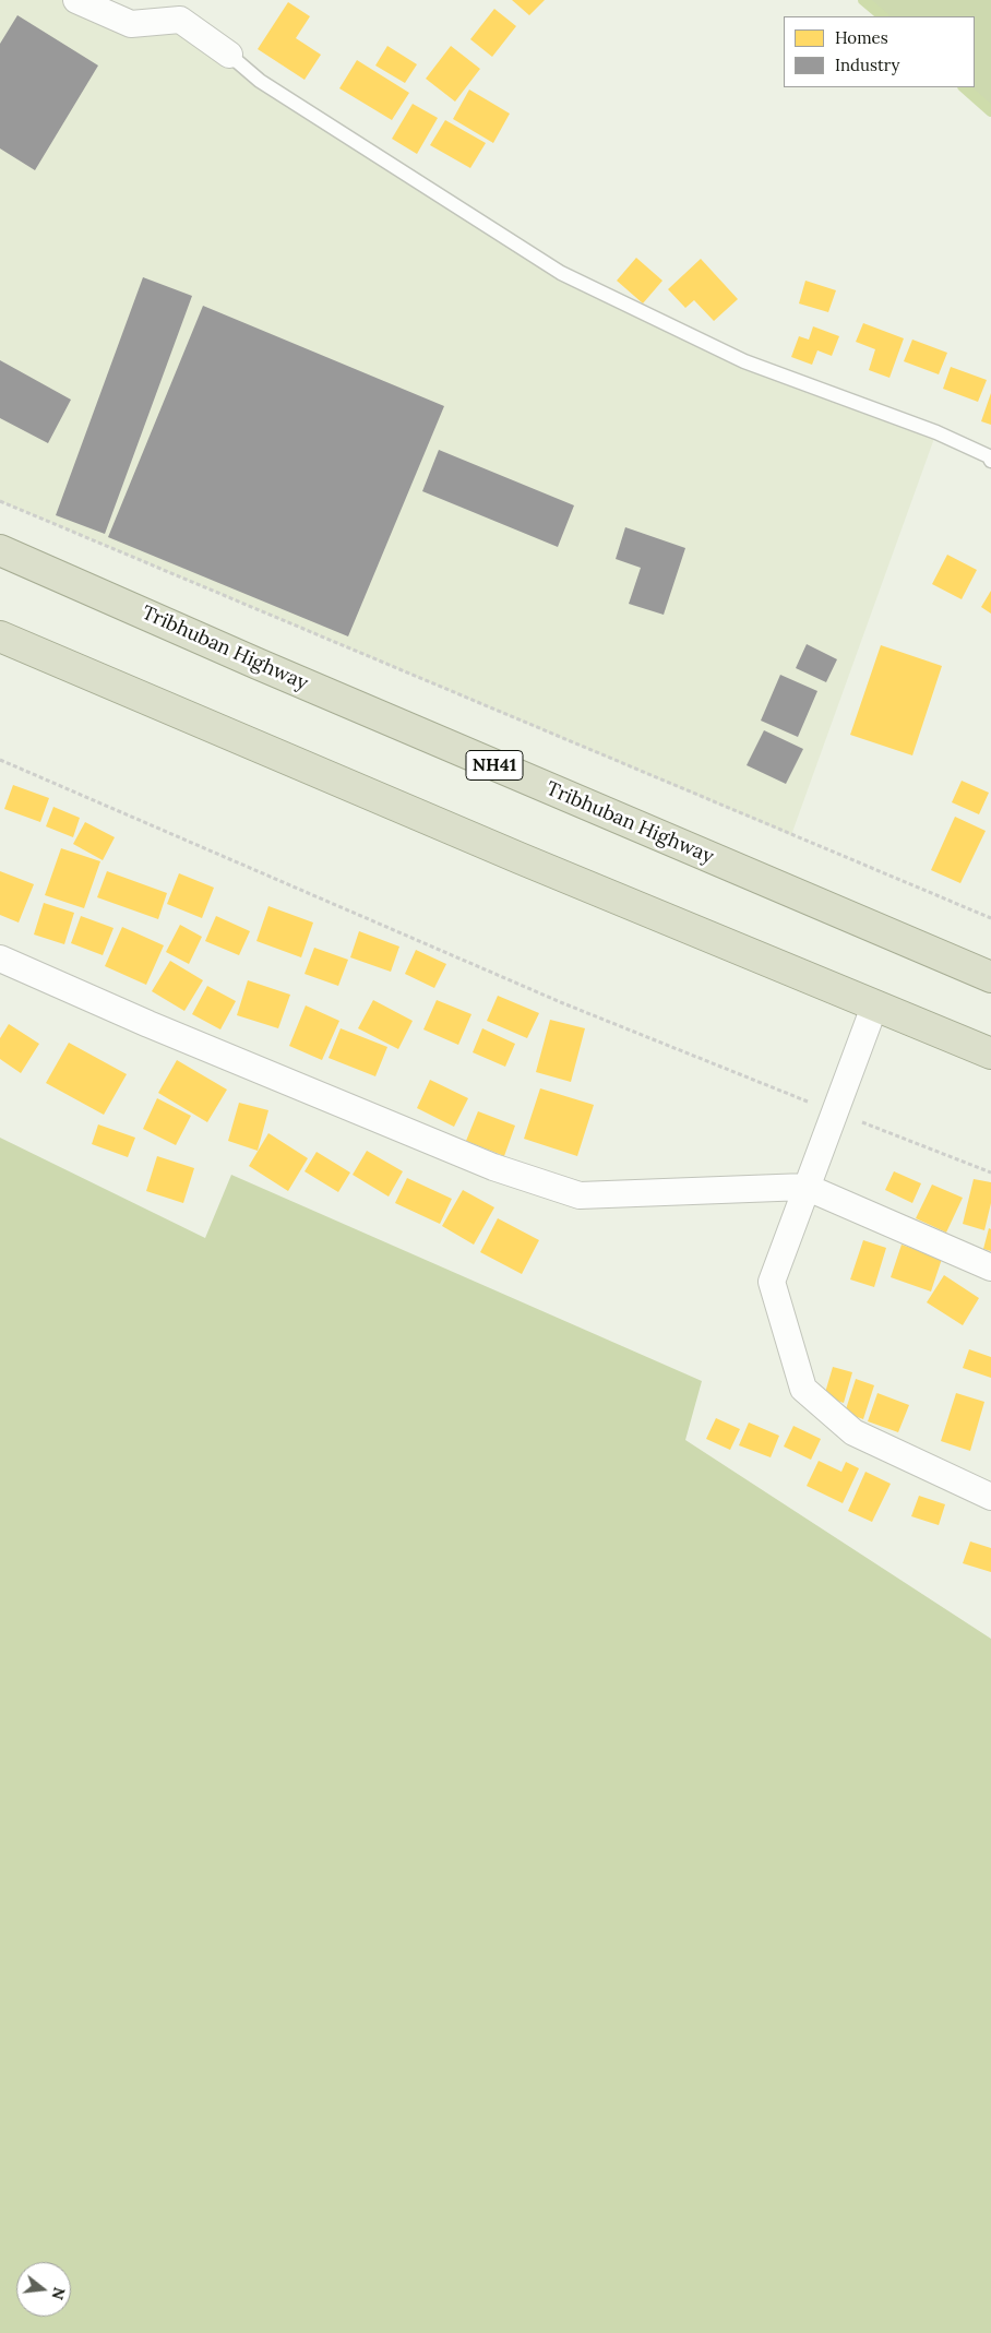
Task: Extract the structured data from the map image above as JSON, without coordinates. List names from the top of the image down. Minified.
{"streets":{"highway":["Tribhuban Highway","NH41"]},"legend":["Homes","Industry"],"north":"right"}
